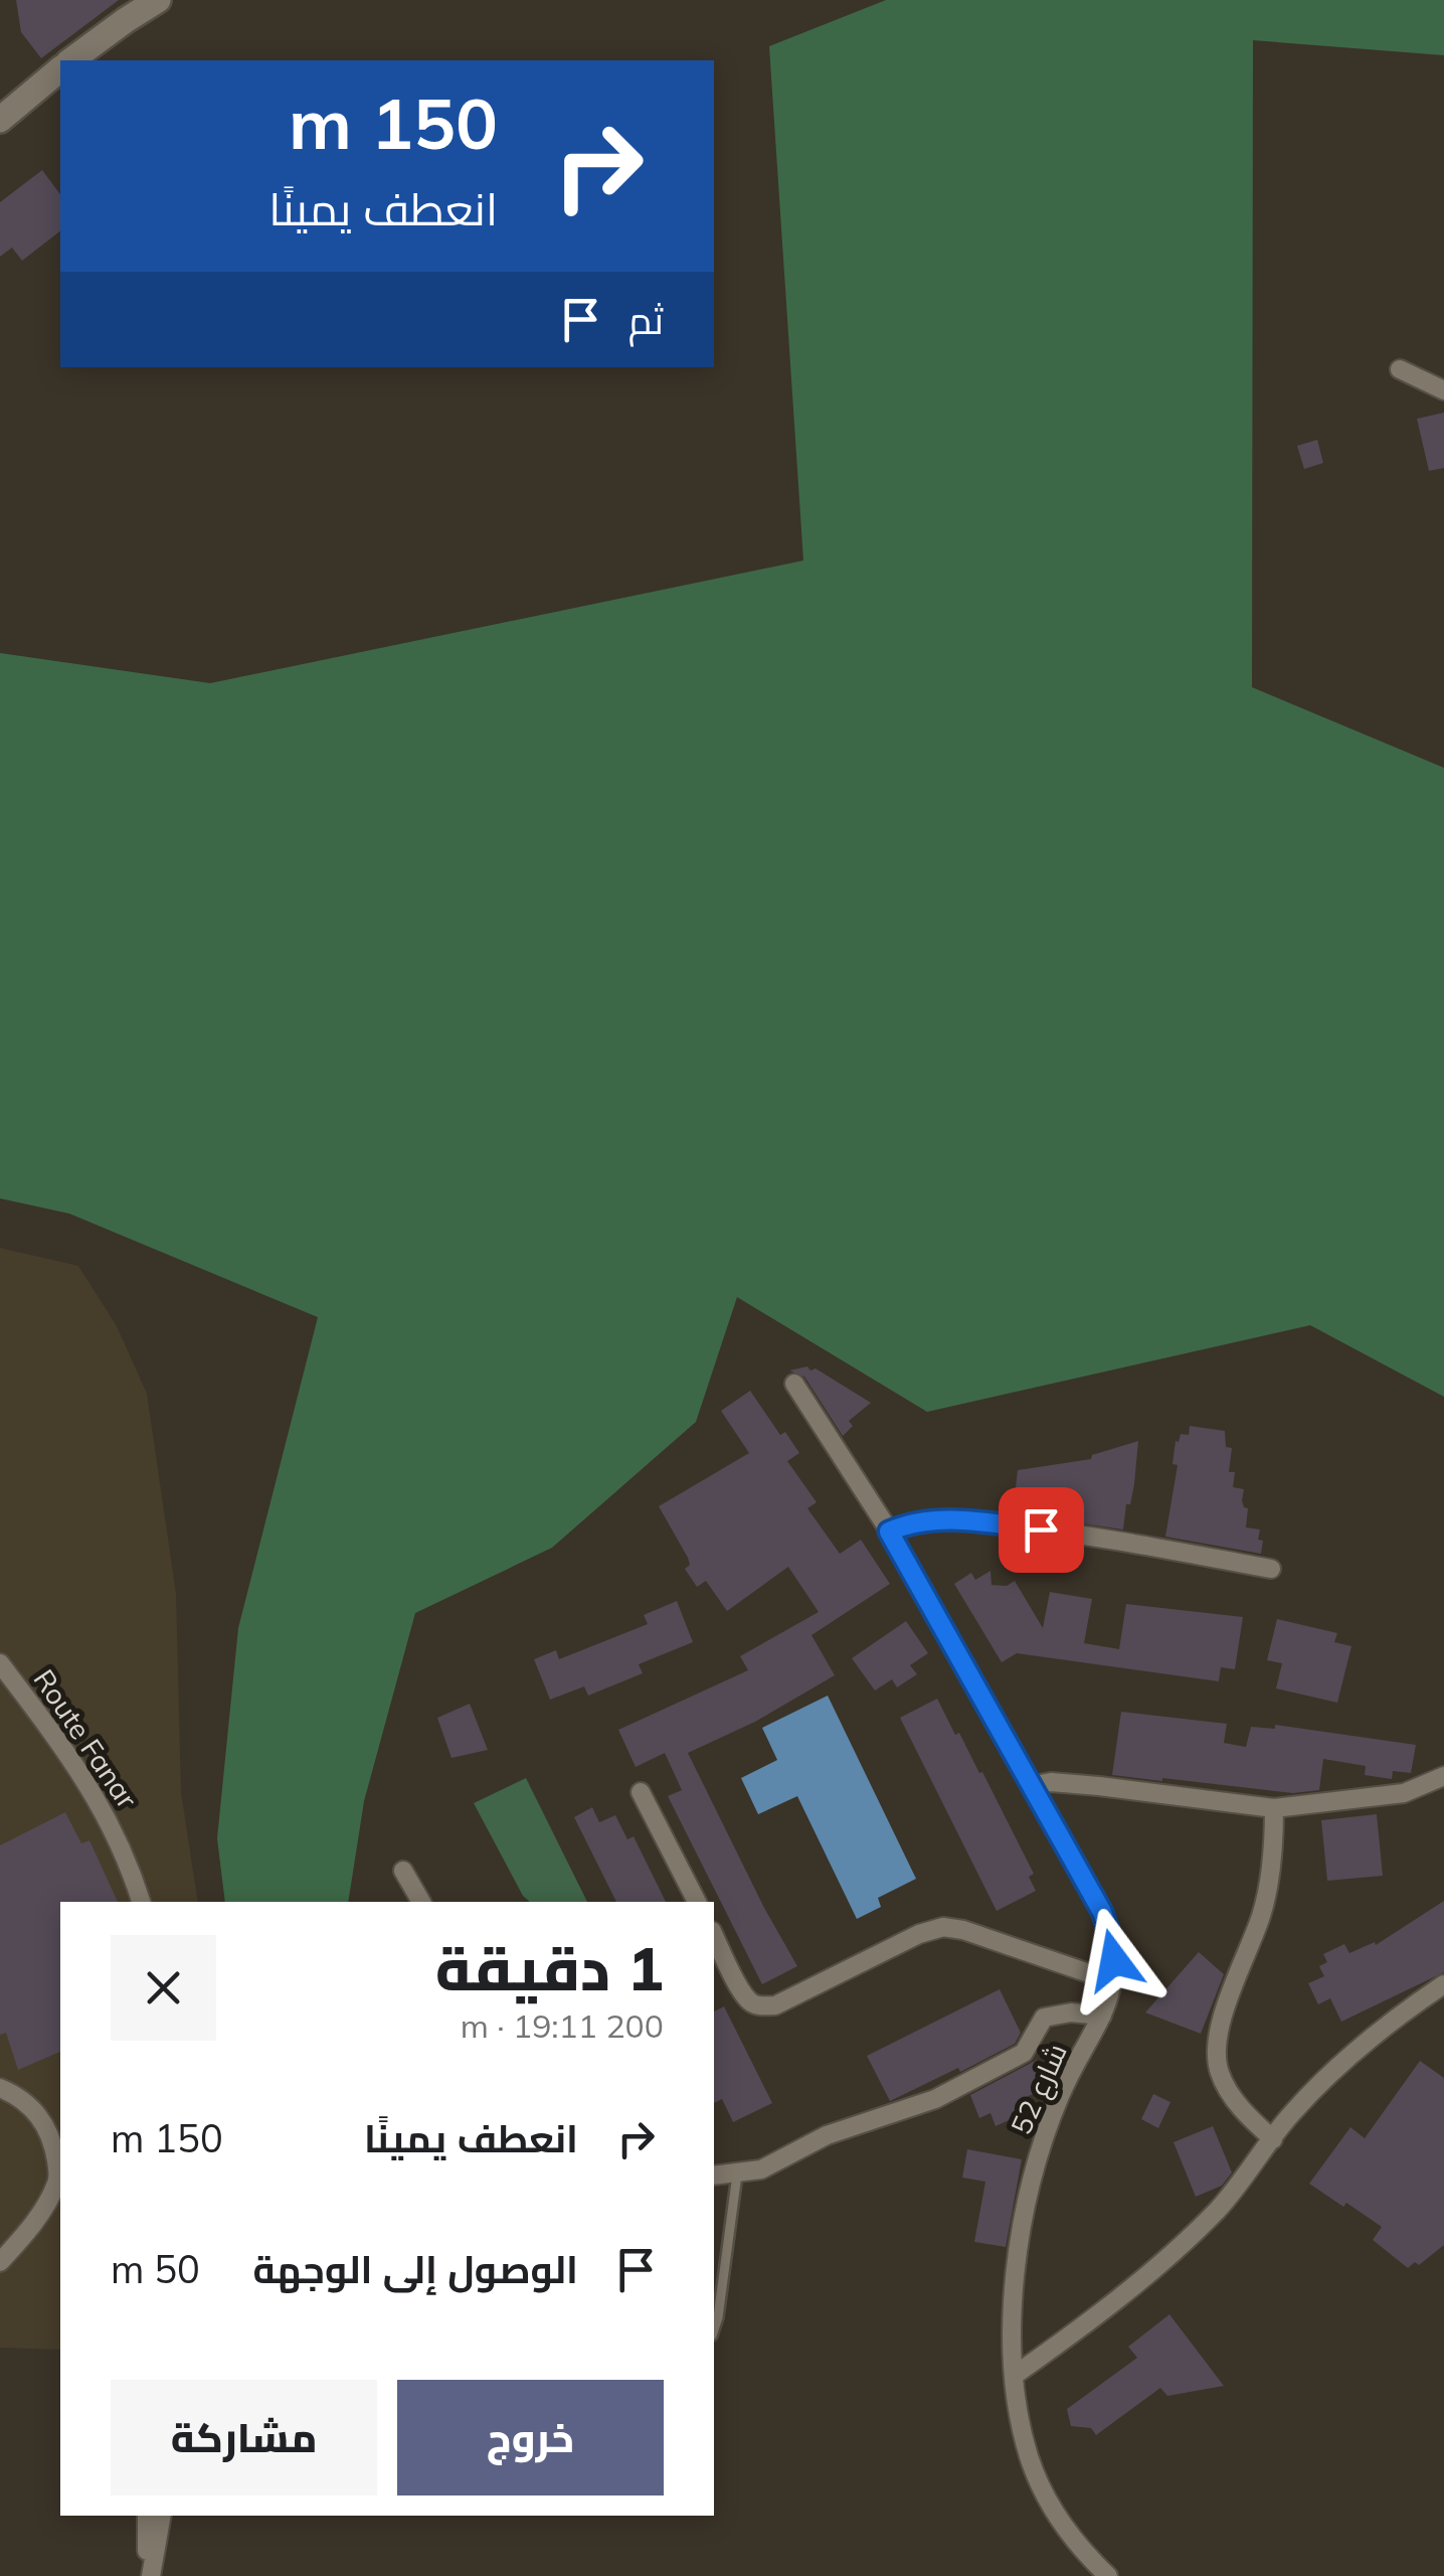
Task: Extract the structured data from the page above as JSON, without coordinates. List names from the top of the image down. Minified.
{"streets":{"street":["Route Fanar","شارع 52"]},"page":{"turn":["150 m","انعطف يمينًا"],"then":"ثم","heading":["1 دقيقة","200 m · 19:11"],"list":[{"name":"انعطف يمينًا","value":"150 m"},{"name":"الوصول إلى الوجهة","value":"50 m"}],"buttons":["خروج","مشاركة"]}}
